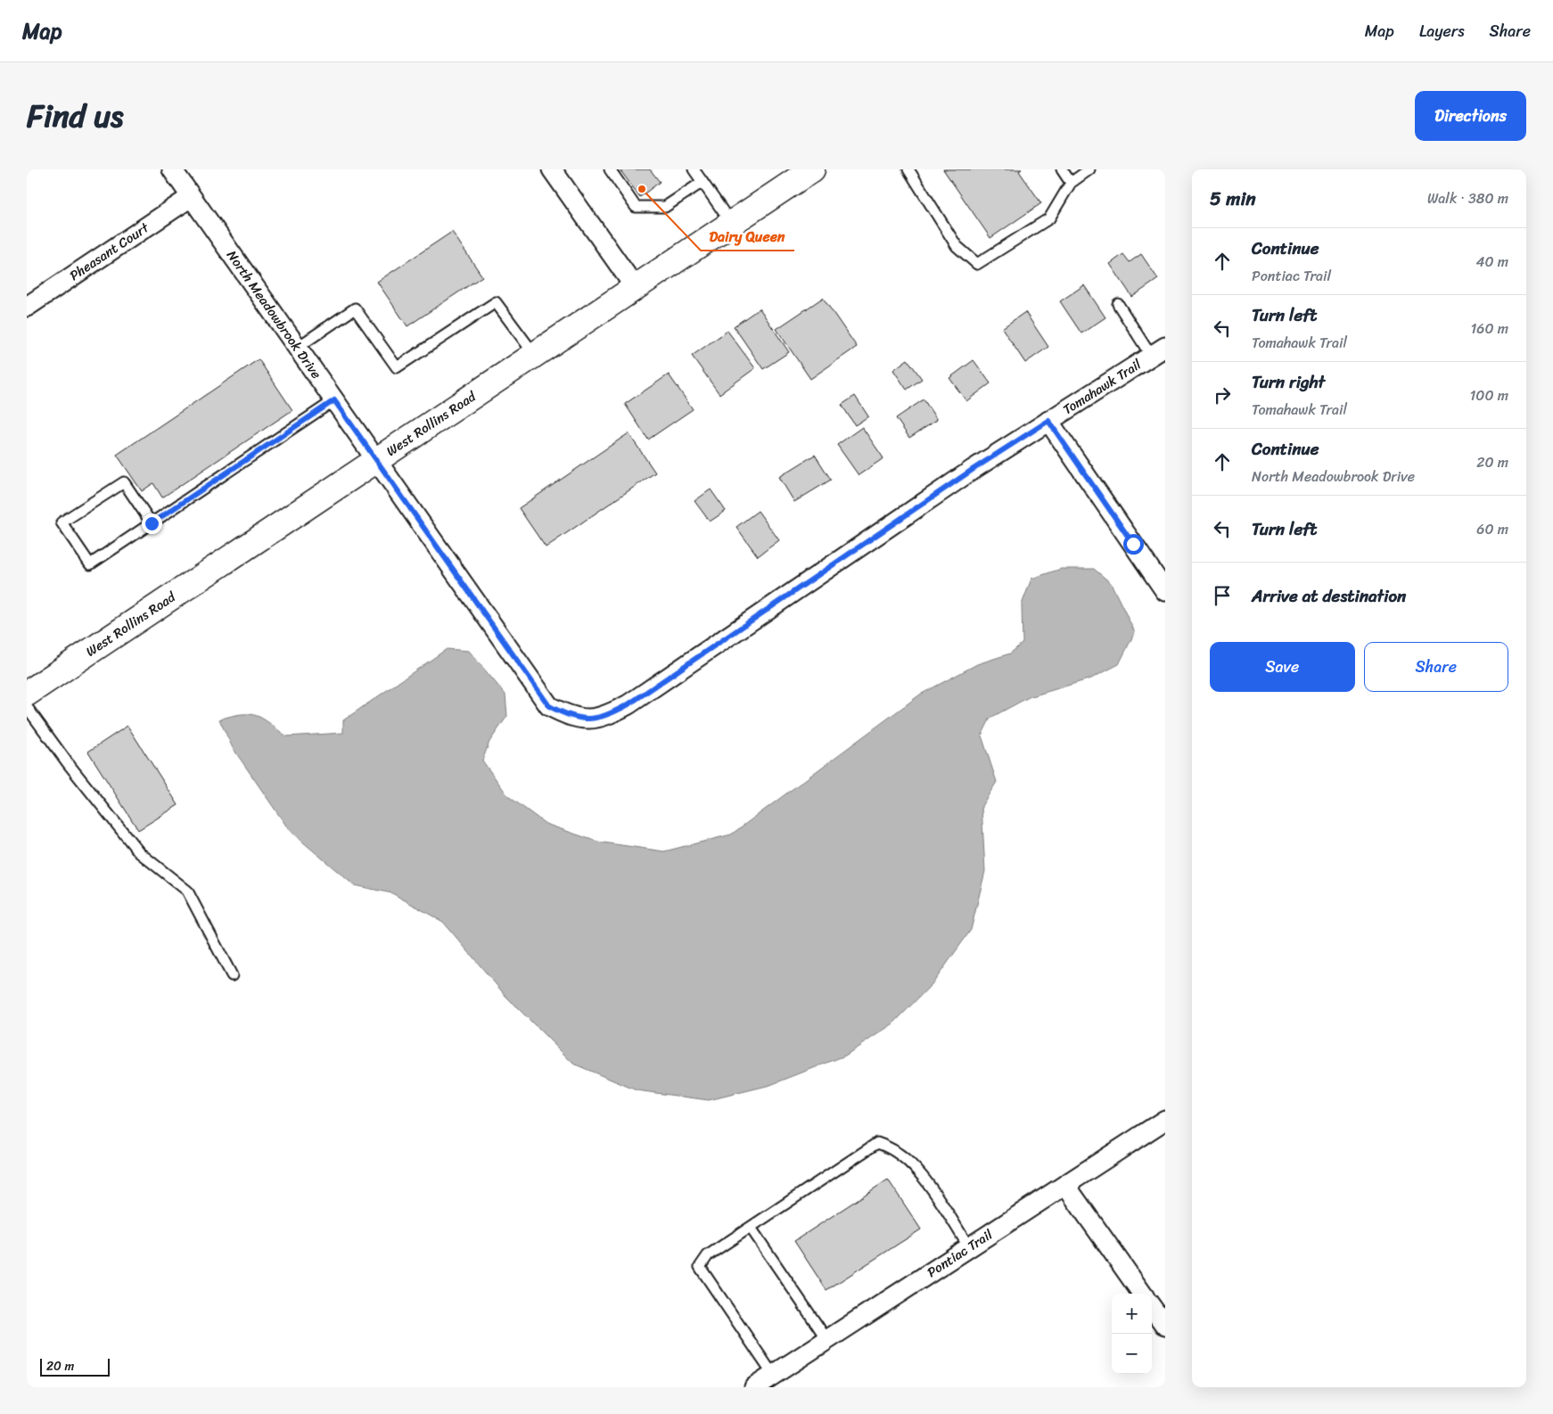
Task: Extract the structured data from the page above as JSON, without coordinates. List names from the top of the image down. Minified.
{"streets":{"main road":["West Rollins Road"],"street":["Pheasant Court","North Meadowbrook Drive","Tomahawk Trail","Pontiac Trail"]},"crossings":[["Pheasant Court","North Meadowbrook Drive"],["North Meadowbrook Drive","Tomahawk Trail"],["North Meadowbrook Drive","West Rollins Road"],["Tomahawk Trail","West Rollins Road"]],"places":["Dairy Queen"],"scale_bar":"20 m","page":{"header":"Map","nav":["Map","Layers","Share"],"title":"Find us","buttons":["Directions",["Save","Share"]],"heading":["5 min","Walk · 380 m"],"list":[["Continue","Pontiac Trail","40 m"],["Turn left","Tomahawk Trail","160 m"],["Turn right","Tomahawk Trail","100 m"],["Continue","North Meadowbrook Drive","20 m"],["Turn left","60 m"],"Arrive at destination"],"map_buttons":["+","−"],"scale":"20 m"}}
